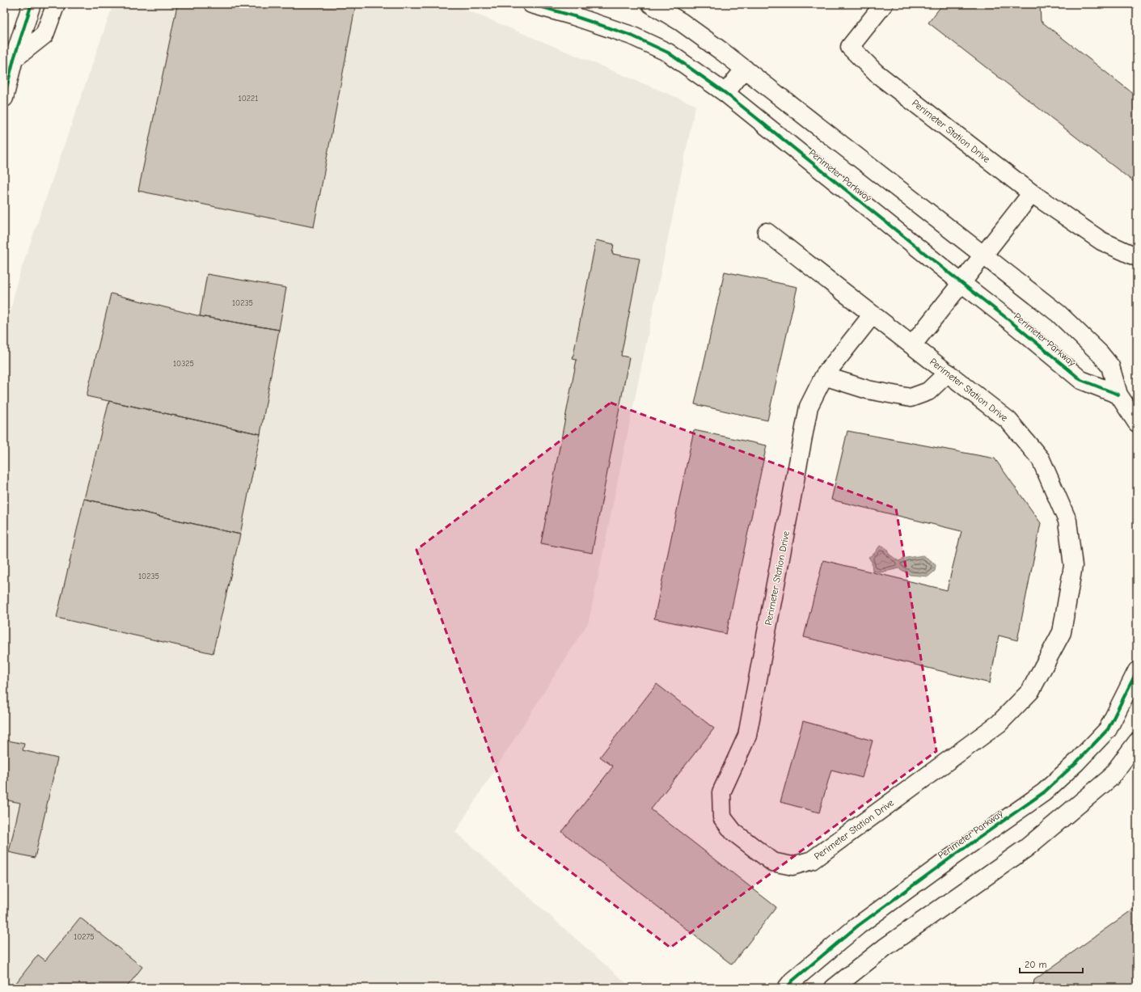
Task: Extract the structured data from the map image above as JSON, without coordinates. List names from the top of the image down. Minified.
{"streets":{"street":["Perimeter Station Drive","Perimeter Parkway"]},"house_numbers":["10221","10235","10325","10235","10275"],"scale_bar":"20 m"}
